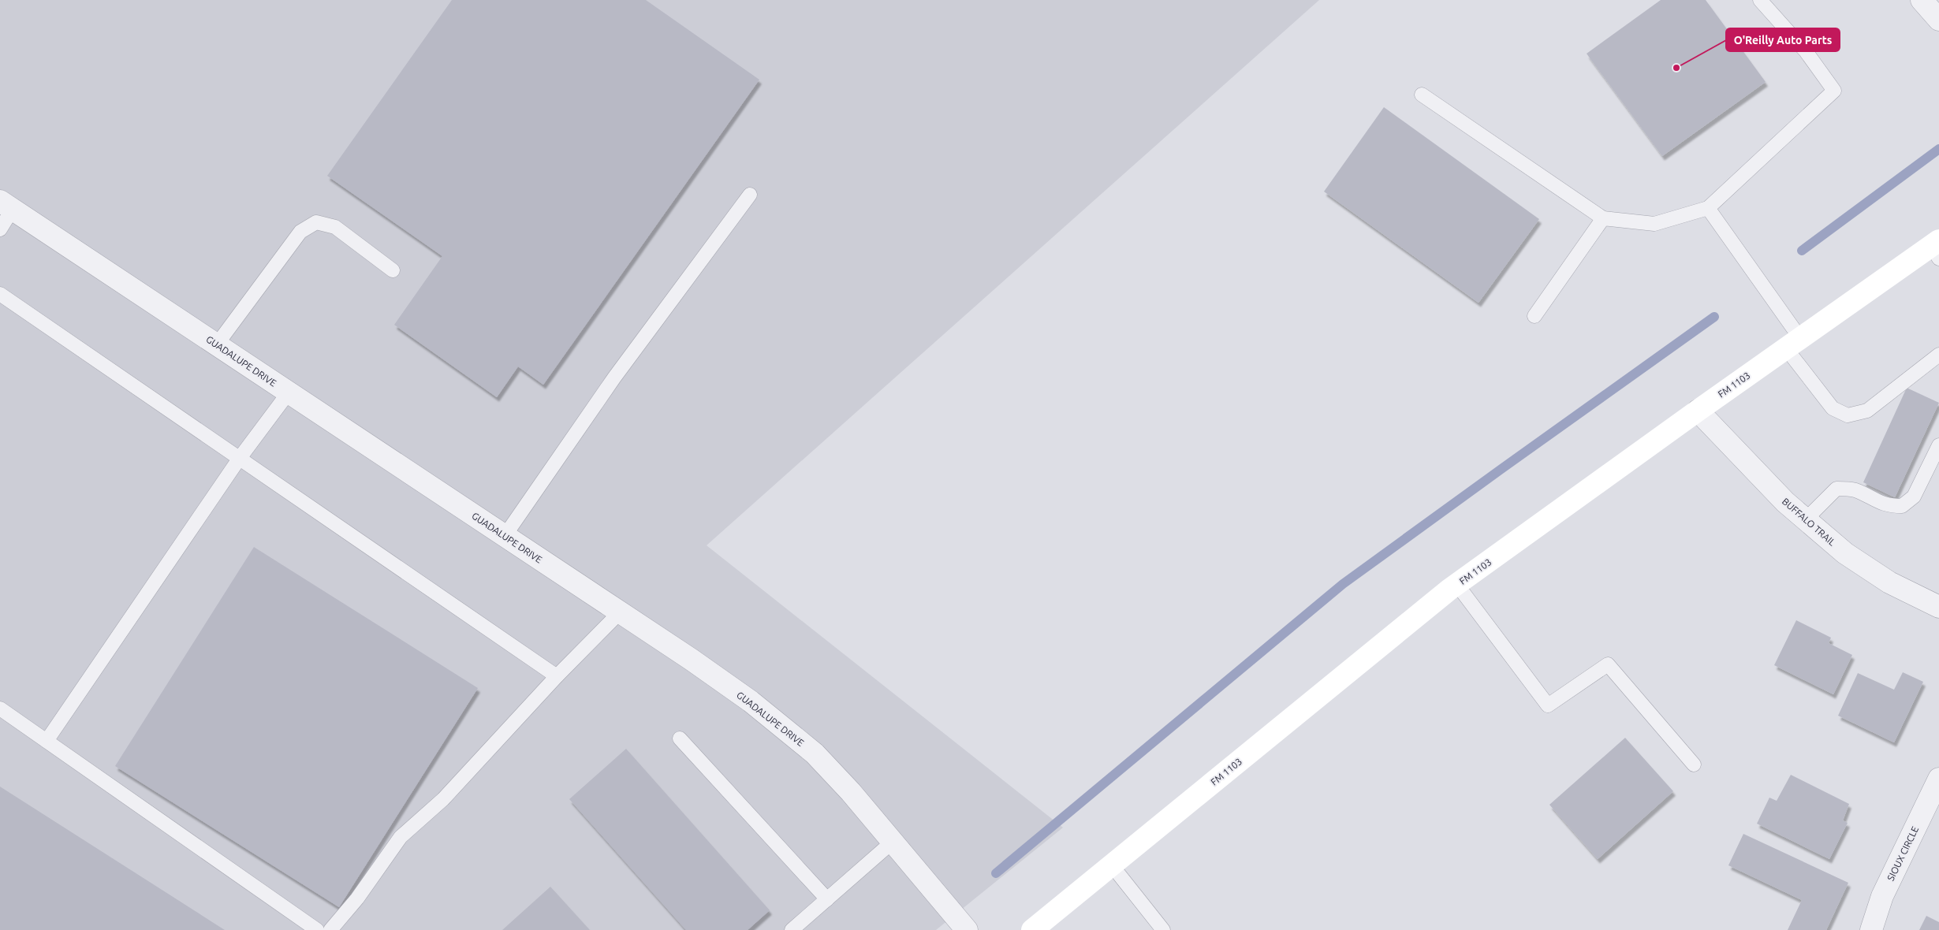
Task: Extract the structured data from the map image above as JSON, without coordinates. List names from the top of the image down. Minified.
{"streets":{"main road":["FM 1103"],"street":["GUADALUPE DRIVE","BUFFALO TRAIL","SIOUX CIRCLE"]},"crossings":[["FM 1103","BUFFALO TRAIL"]],"places":["O'Reilly Auto Parts"]}
